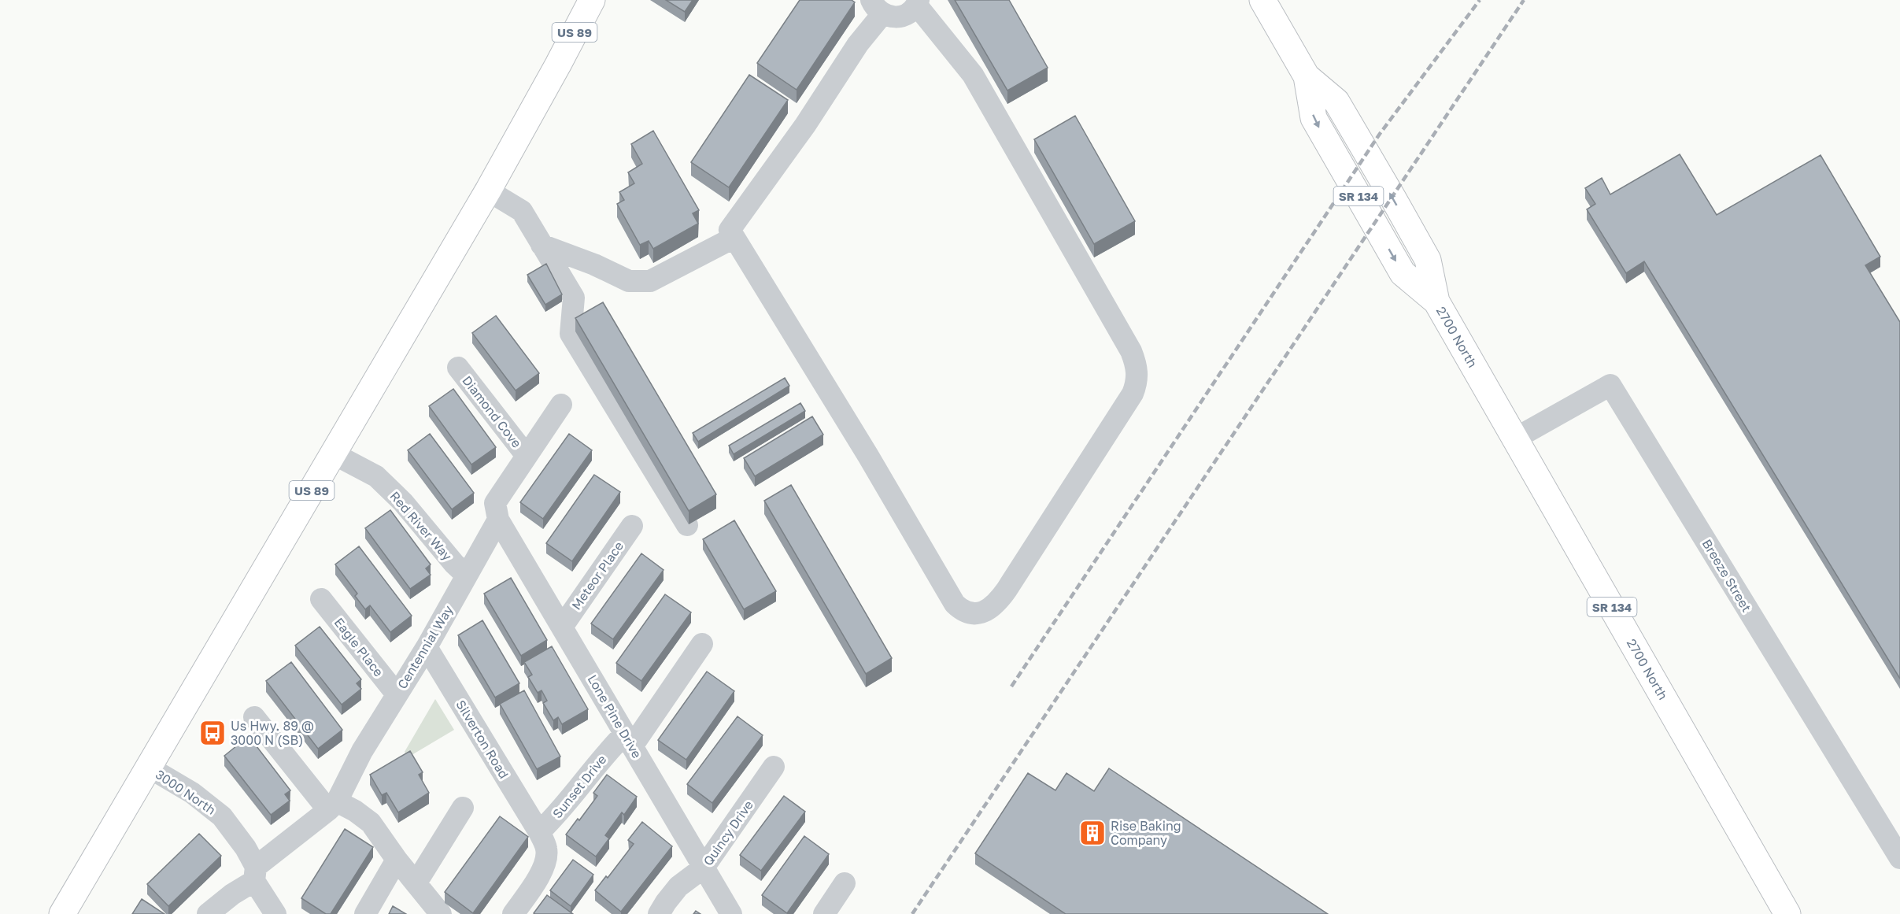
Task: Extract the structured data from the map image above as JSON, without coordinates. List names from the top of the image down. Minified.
{"streets":{"main road":["US 89","SR 134","2700 North"],"street":["Diamond Cove","Red River Way","Meteor Place","Breeze Street","Eagle Place","Centennial Way","Lone Pine Drive","Silverton Road","Sunset Drive","3000 North","Quincy Drive"]},"crossings":[["US 89","Red River Way"],["US 89","3000 North"],["2700 North","Breeze Street"],["Diamond Cove","Centennial Way"],["Red River Way","Centennial Way"],["Meteor Place","Lone Pine Drive"],["Eagle Place","Centennial Way"],["Centennial Way","Lone Pine Drive"],["Centennial Way","Silverton Road"],["Centennial Way","3000 North"],["Lone Pine Drive","Sunset Drive"],["Lone Pine Drive","Quincy Drive"],["Silverton Road","Sunset Drive"]],"places":{"bus stop":["Us Hwy. 89 @ 3000 N (SB)"],"building":["Rise Baking Company"]}}
